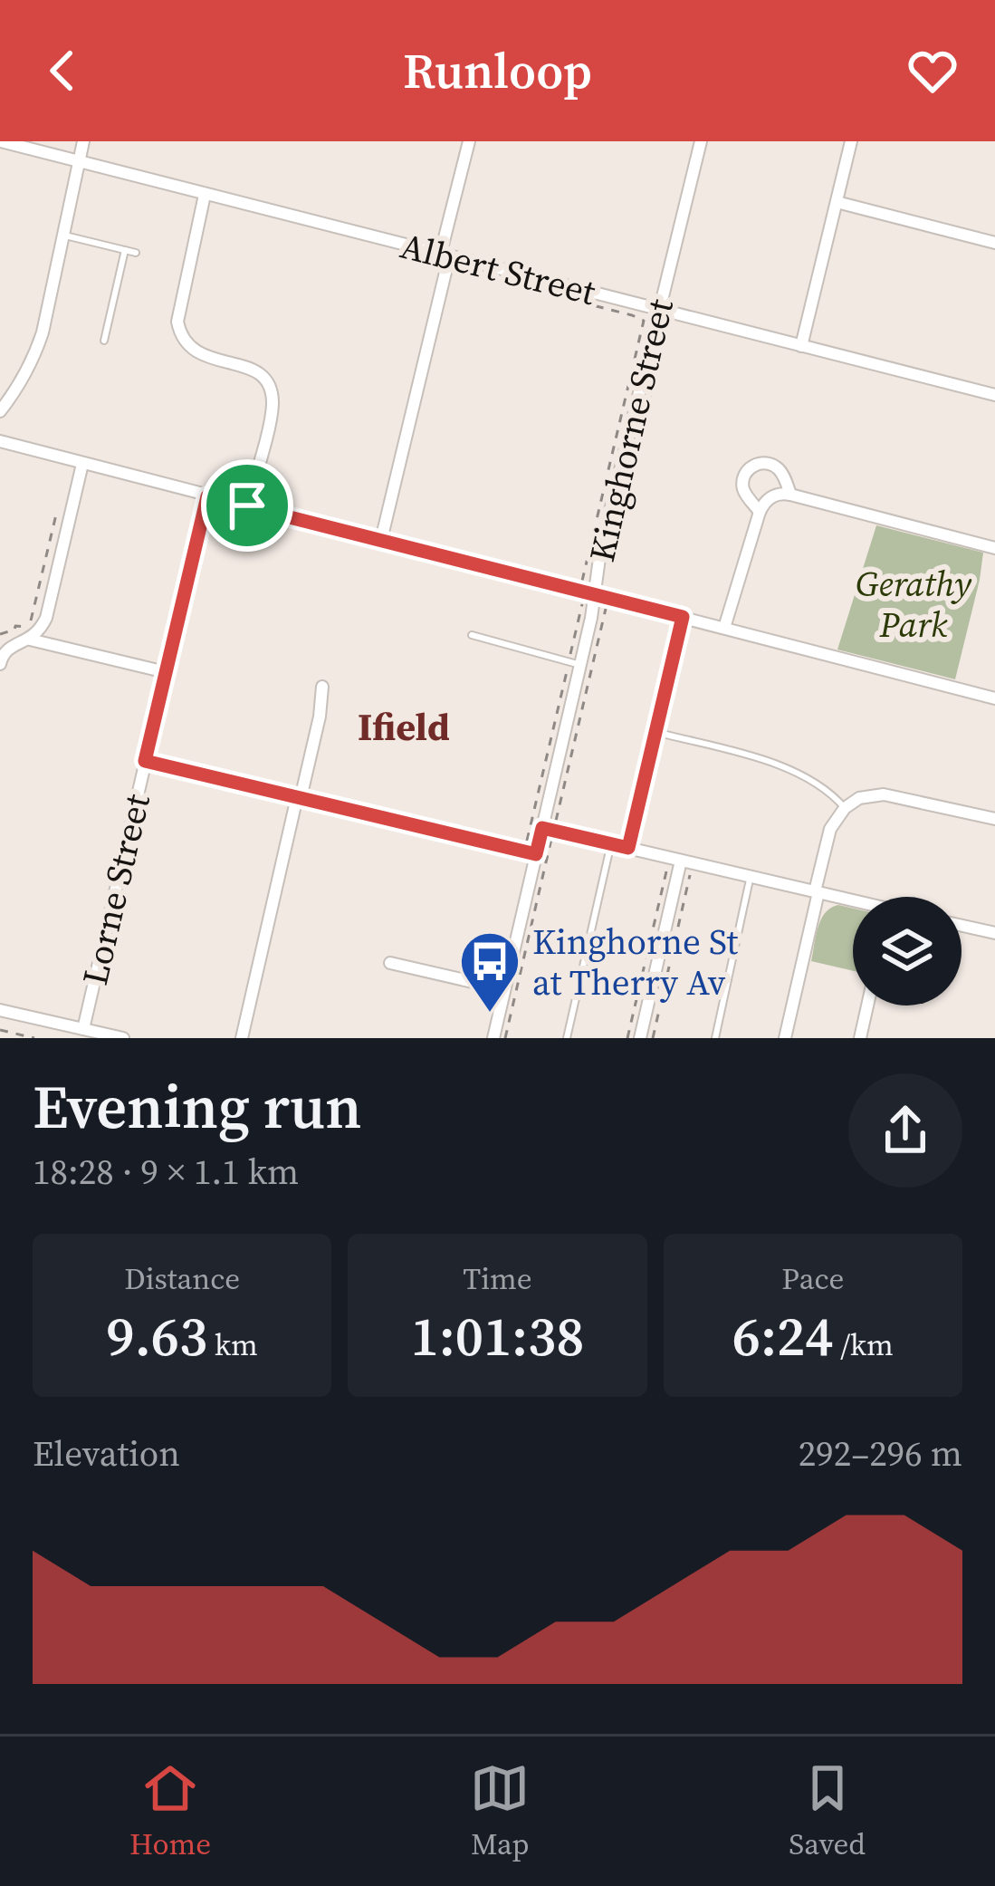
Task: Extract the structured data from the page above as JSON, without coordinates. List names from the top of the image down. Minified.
{"streets":{"street":["Albert Street","Kinghorne Street","Lorne Street"]},"crossings":[["Albert Street","Kinghorne Street"]],"districts":["Ifield"],"parks":["Gerathy Park"],"places":{"bus stop":["Kinghorne St at Therry Av"]},"page":{"header":"Runloop","heading":["Evening run","18:28 · 9 × 1.1 km"],"stats":[["Distance","9.63 km"],["Time","1:01:38"],["Pace","6:24 /km"]],"chart":["Elevation","292–296 m"],"tabs":["Home","Map","Saved"]}}
